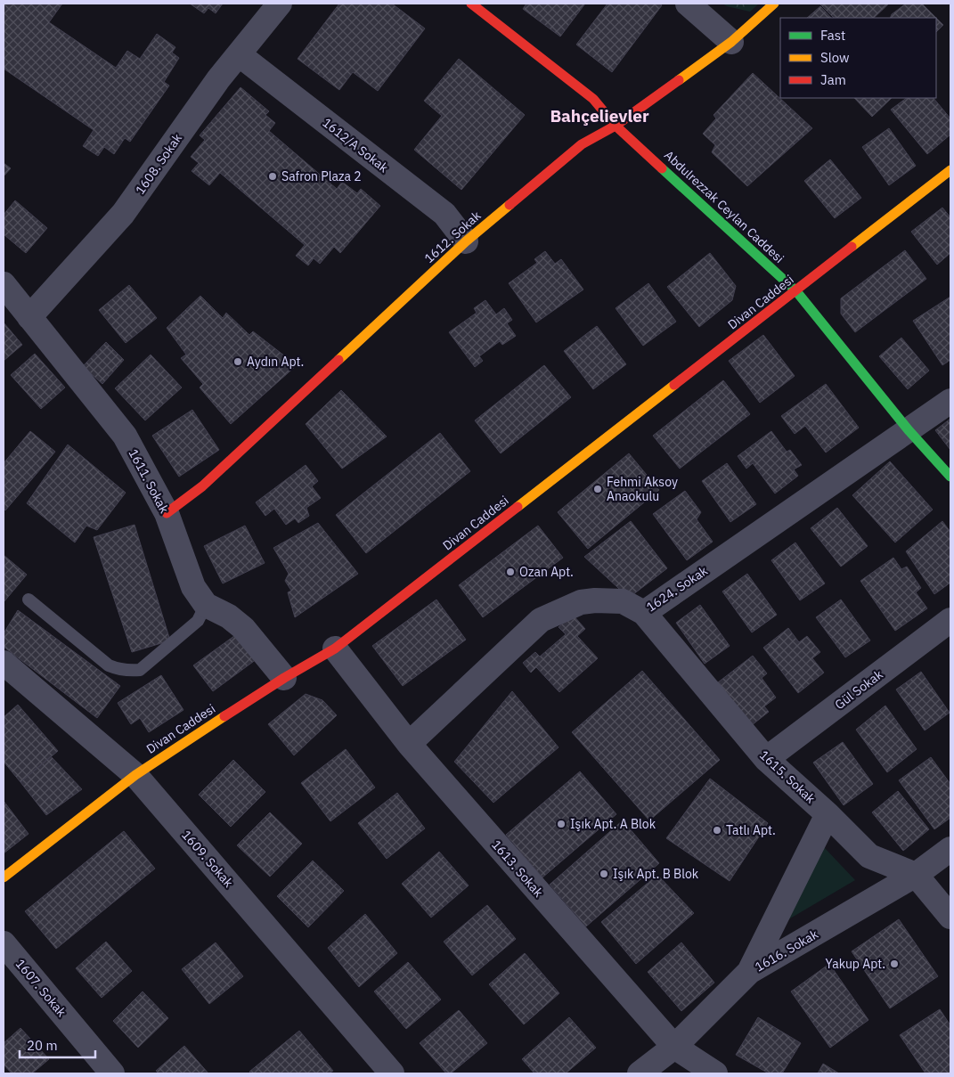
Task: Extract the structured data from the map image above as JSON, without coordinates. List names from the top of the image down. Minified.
{"streets":{"street":["1612/A Sokak","1608. Sokak","Abdulrezzak Ceylan Caddesi","1612. Sokak","Divan Caddesi","1611. Sokak","1624. Sokak","Gül Sokak","1615. Sokak","1609. Sokak","1613. Sokak","1616. Sokak","1607. Sokak"]},"crossings":[["1612/A Sokak","1608. Sokak"],["1612/A Sokak","1612. Sokak"],["1608. Sokak","1611. Sokak"],["Abdulrezzak Ceylan Caddesi","1612. Sokak"],["Abdulrezzak Ceylan Caddesi","Divan Caddesi"],["Abdulrezzak Ceylan Caddesi","1624. Sokak"],["1612. Sokak","1611. Sokak"],["Divan Caddesi","1611. Sokak"],["Divan Caddesi","1609. Sokak"],["Divan Caddesi","1613. Sokak"],["1624. Sokak","1615. Sokak"],["1624. Sokak","1613. Sokak"],["Gül Sokak","1615. Sokak"],["1615. Sokak","1616. Sokak"],["1613. Sokak","1616. Sokak"]],"districts":["Bahçelievler"],"places":["Safron Plaza 2","Aydın Apt.","Fehmi Aksoy Anaokulu","Ozan Apt.","Işık Apt. A Blok","Tatlı Apt.","Işık Apt. B Blok","Yakup Apt."],"legend":["Fast","Slow","Jam"],"scale_bar":"20 m"}
